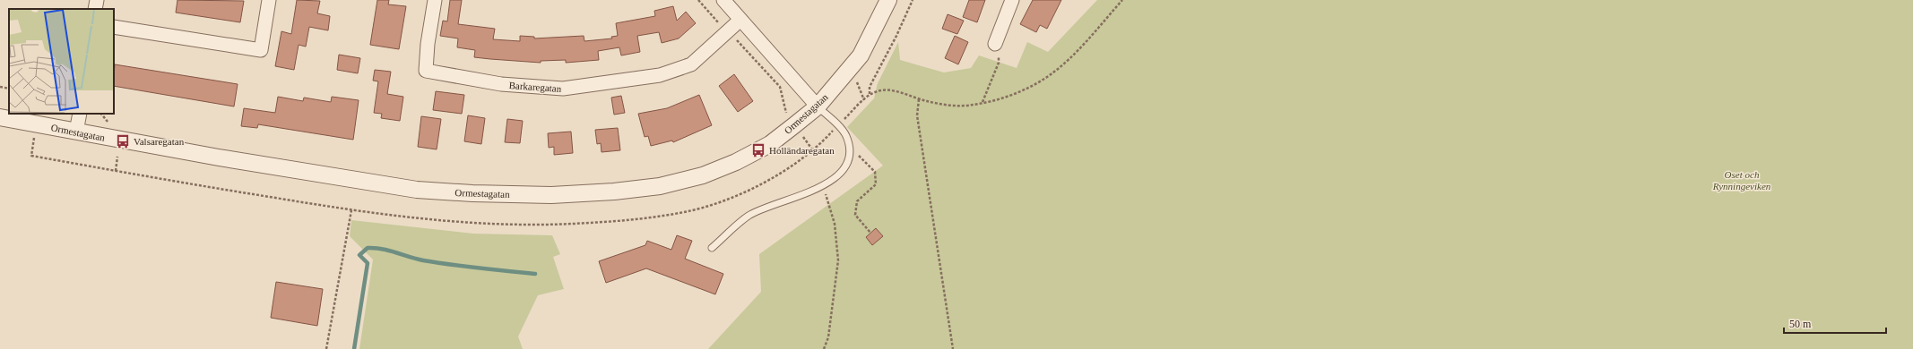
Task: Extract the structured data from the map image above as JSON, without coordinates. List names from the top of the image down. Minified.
{"streets":{"street":["Barkaregatan","Ormestagatan"]},"parks":["Oset och Rynningeviken"],"places":{"bus stop":["Valsaregatan","Holländaregatan"]},"scale_bar":"50 m"}
